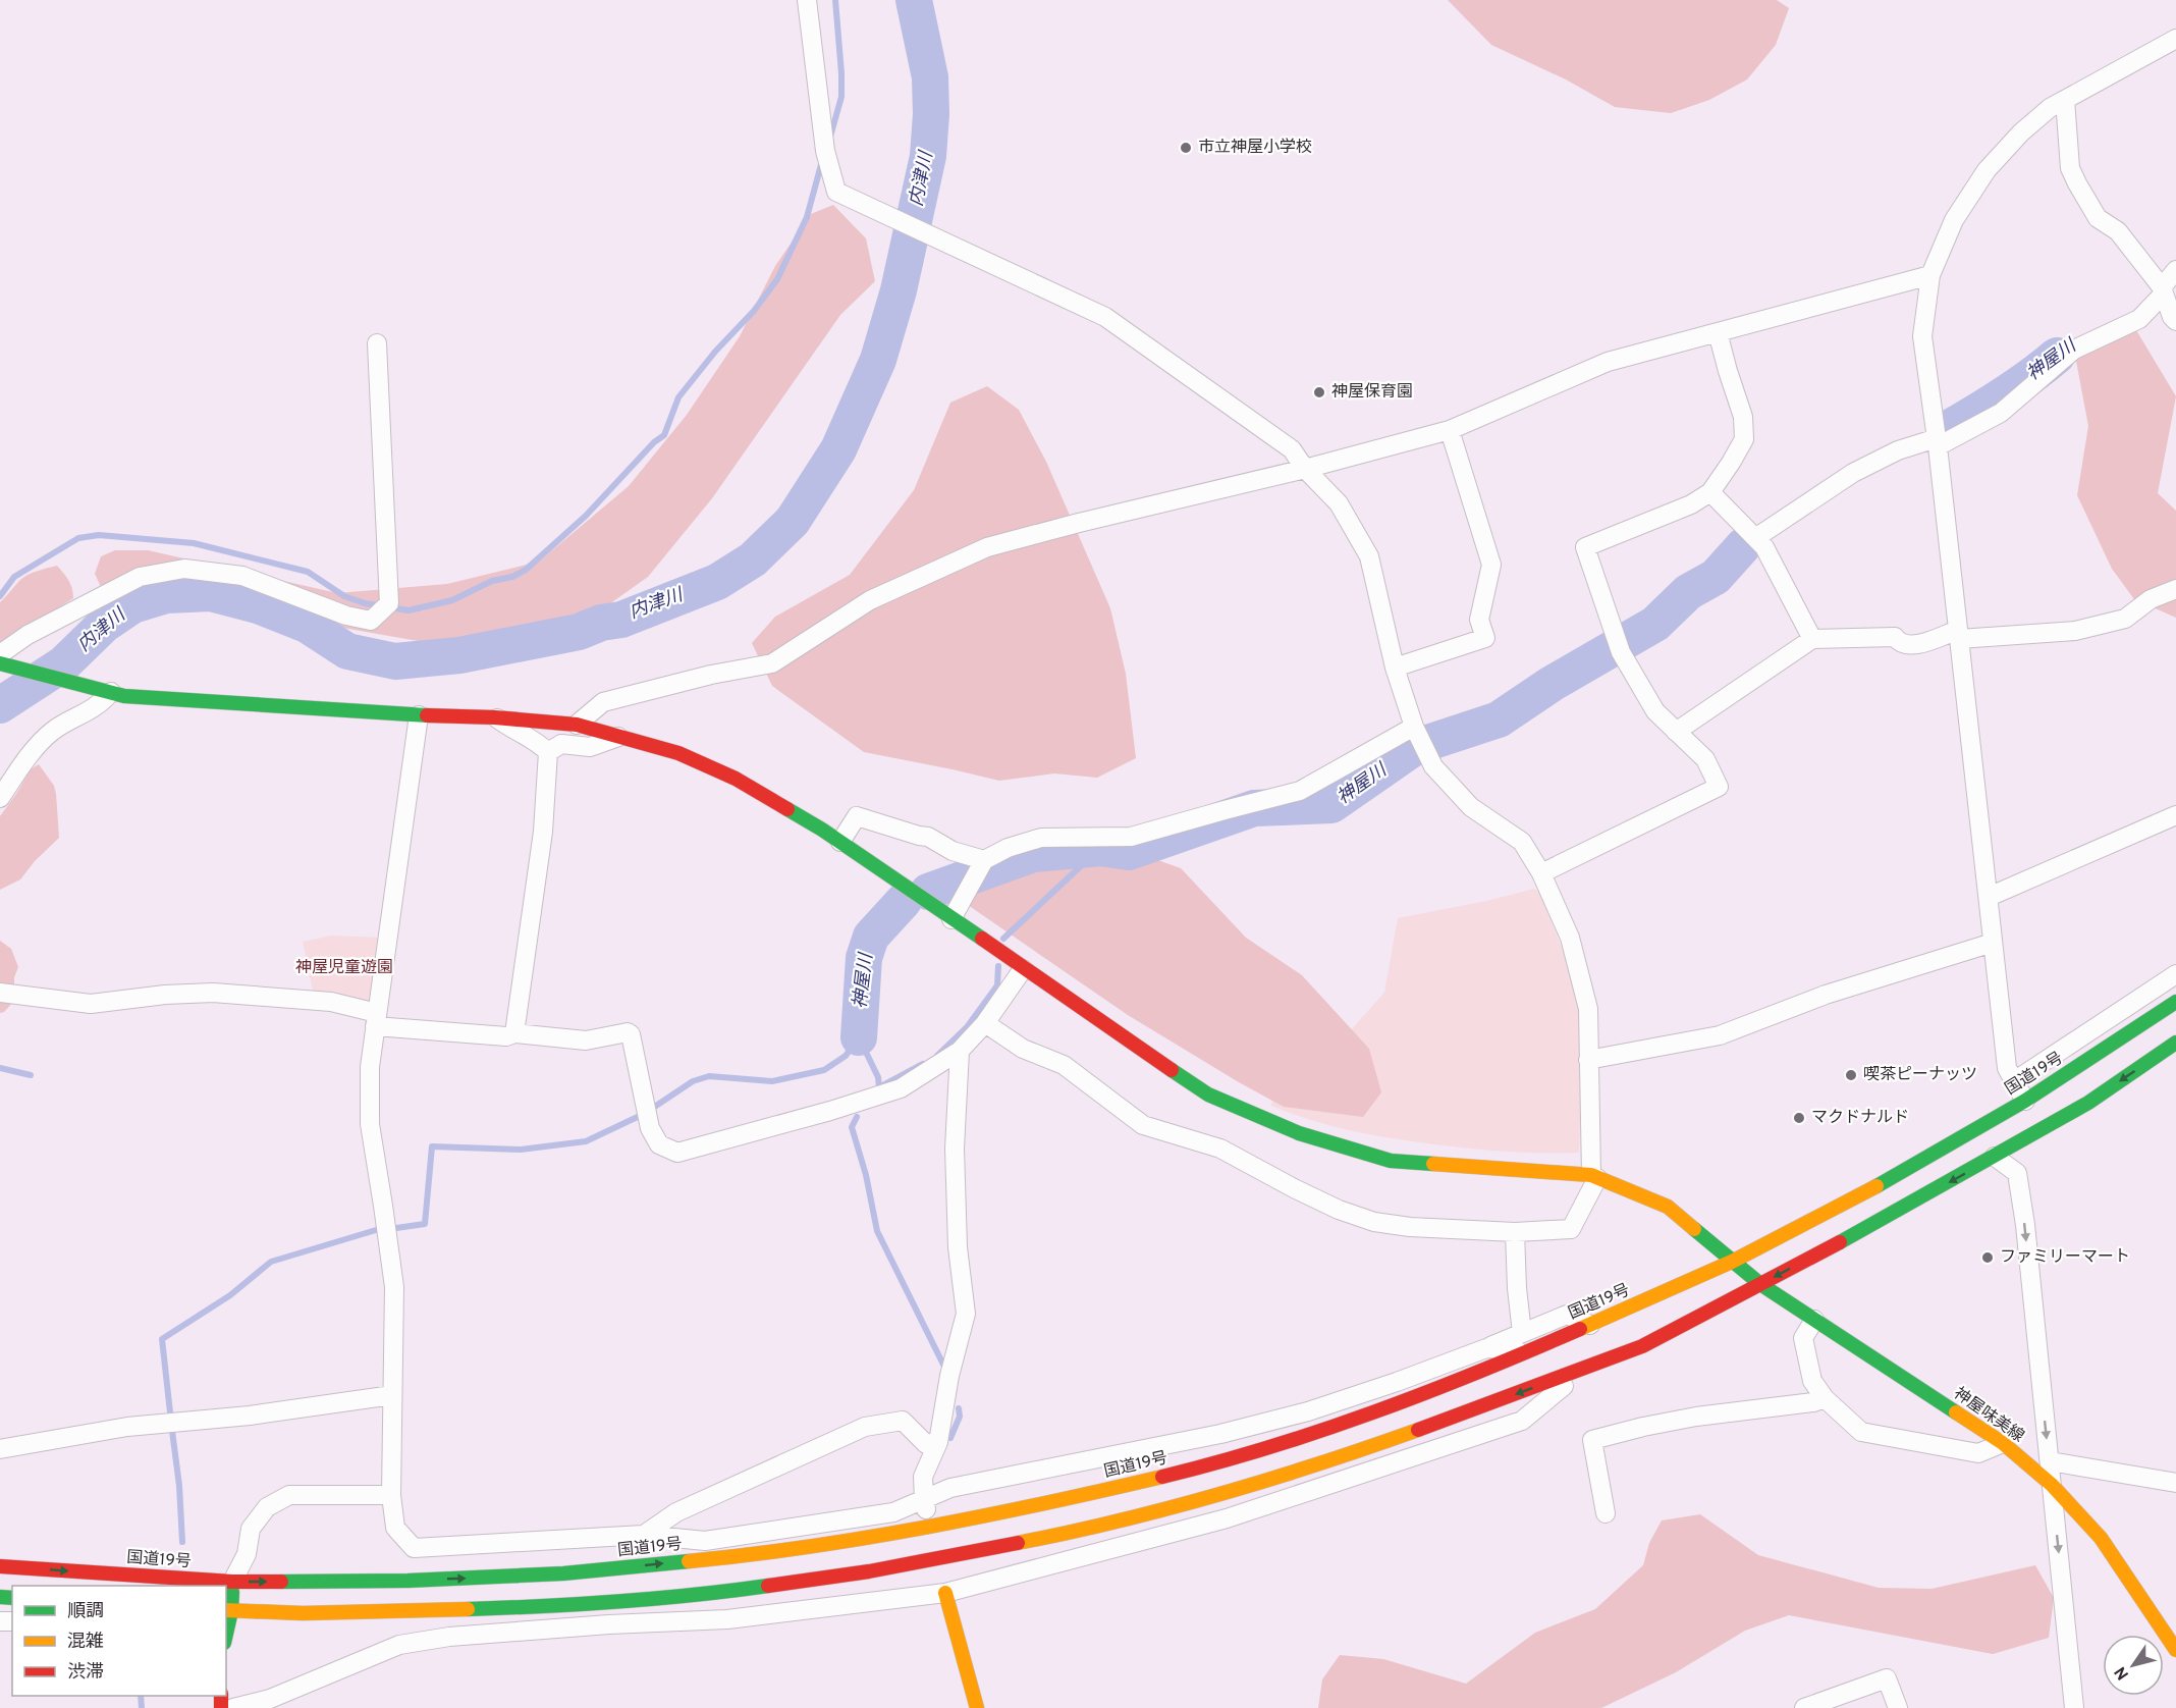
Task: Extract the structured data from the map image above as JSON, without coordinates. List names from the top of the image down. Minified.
{"streets":{"main road":["国道19号","神屋味美線"]},"crossings":[["国道19号","神屋味美線"]],"water":["内津川","神屋川"],"parks":["神屋児童遊園"],"places":["市立神屋小学校","神屋保育園","喫茶ピーナッツ","マクドナルド","ファミリーマート"],"legend":["順調","混雑","渋滞"],"north":"bottom left"}
